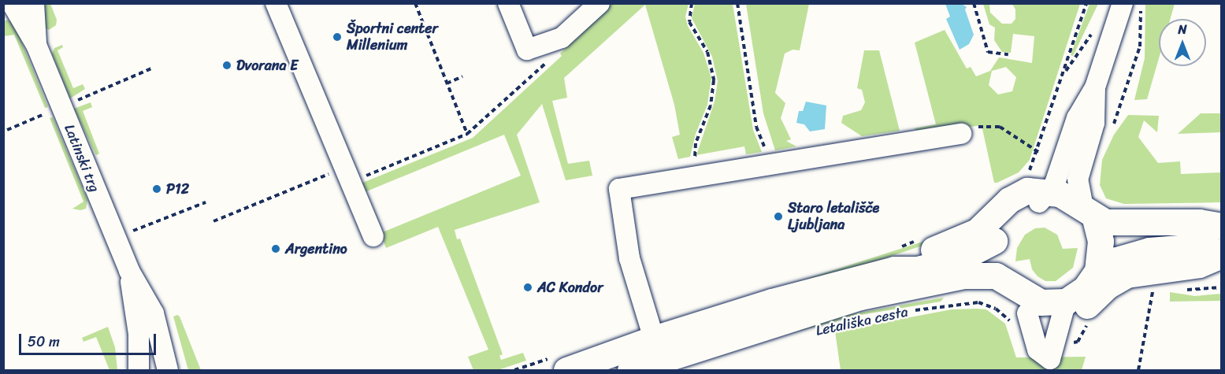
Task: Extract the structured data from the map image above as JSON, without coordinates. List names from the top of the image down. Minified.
{"streets":{"main road":["Letališka cesta"],"street":["Latinski trg"]},"places":["Športni center Millenium","Dvorana E","P12","Staro letališče Ljubljana","Argentino","AC Kondor"],"scale_bar":"50 m","north":"top"}
